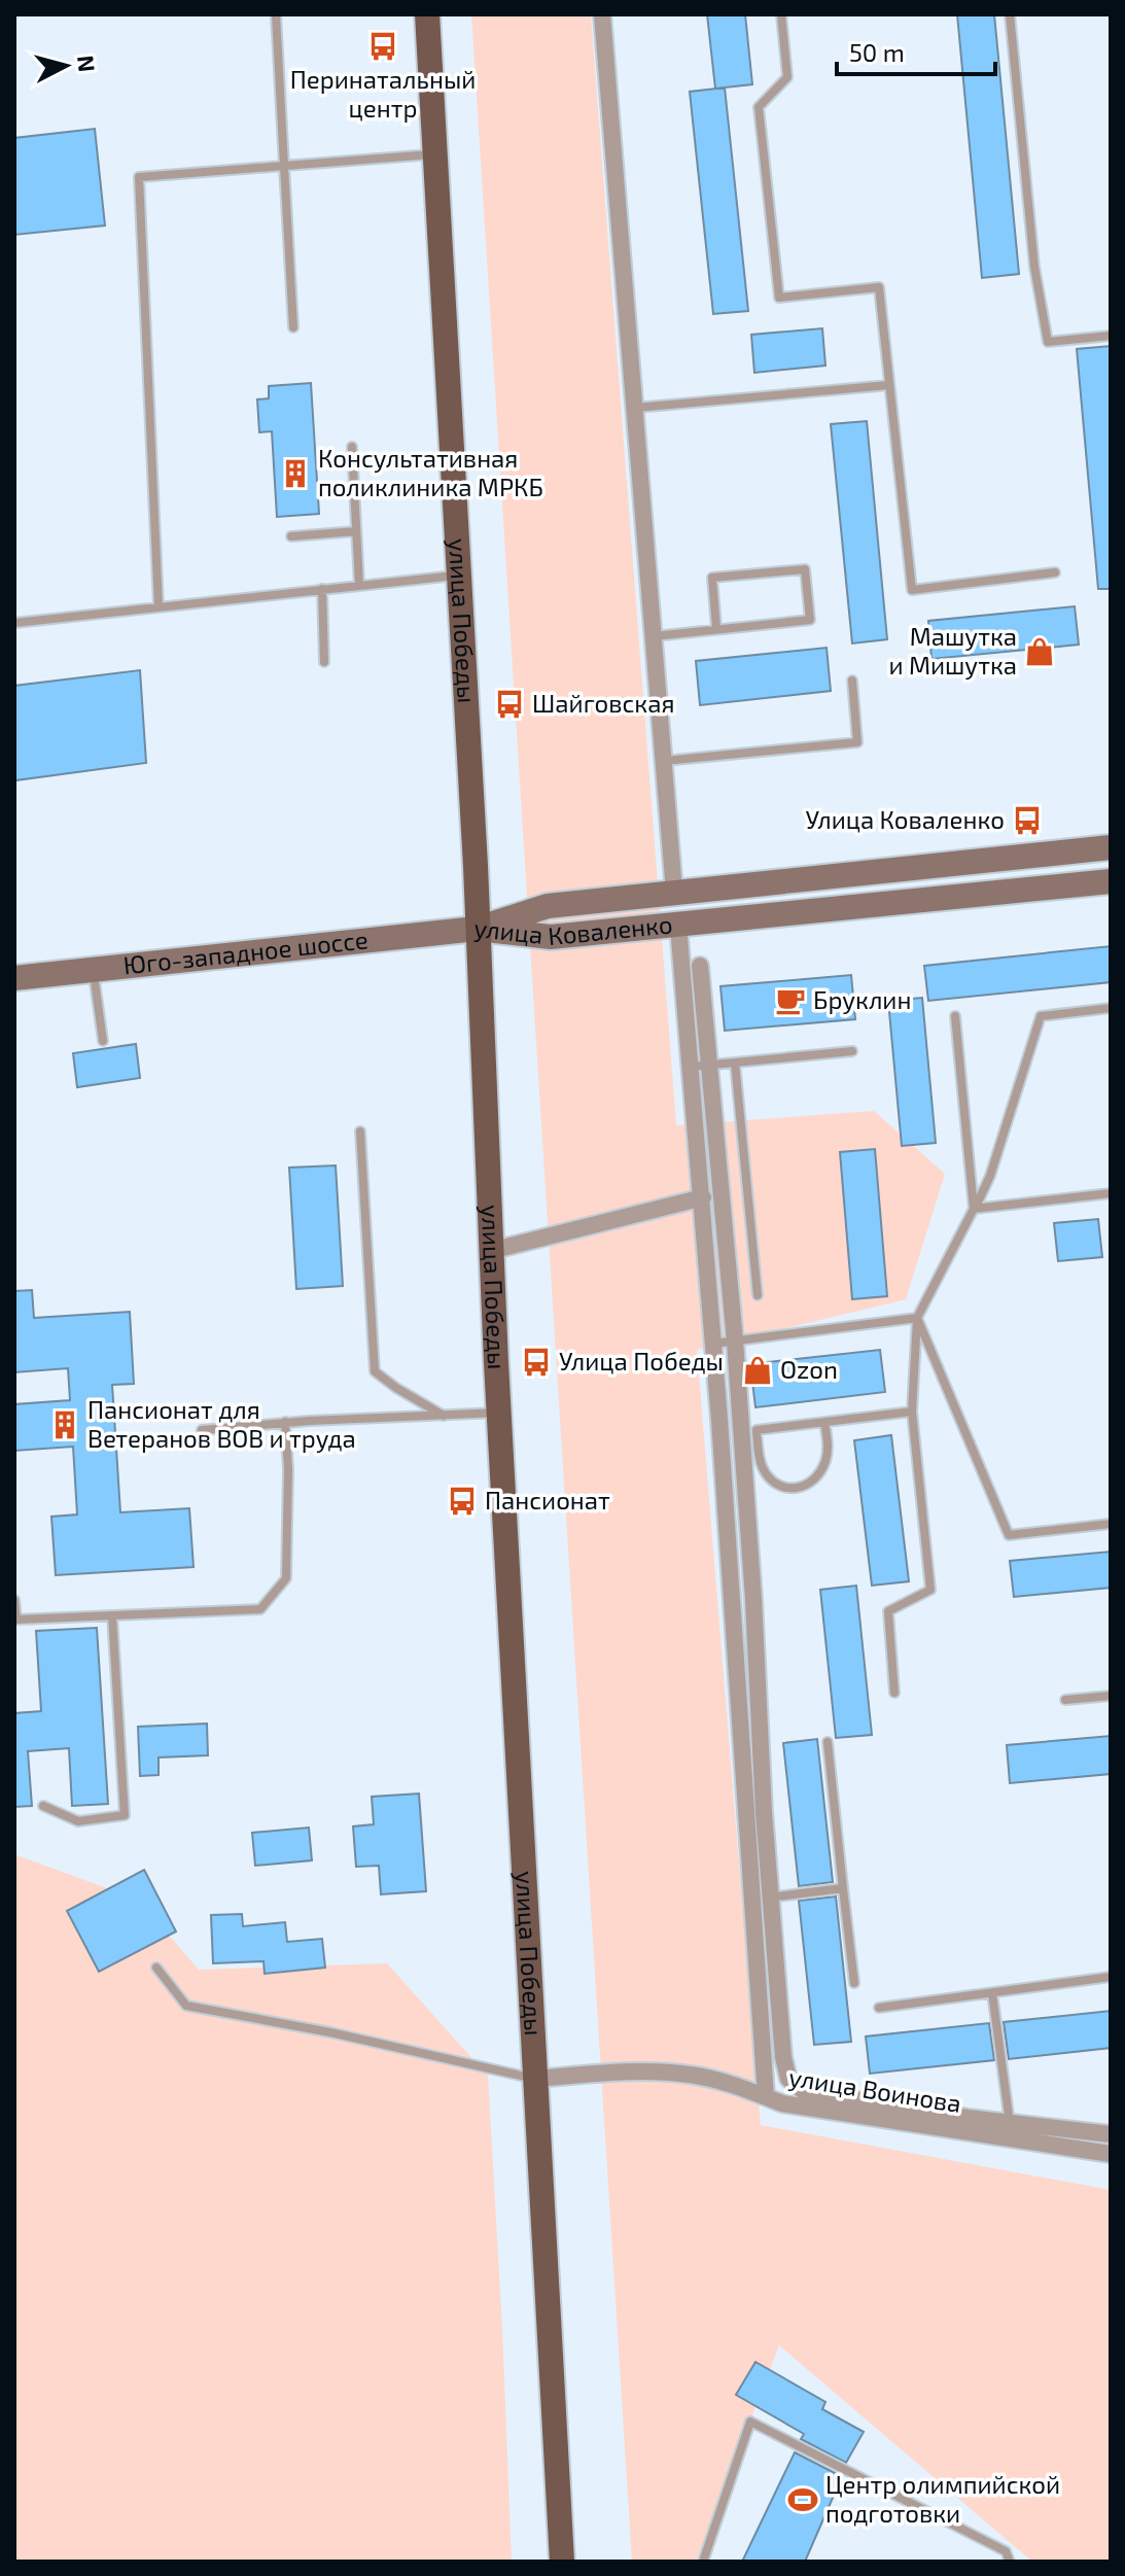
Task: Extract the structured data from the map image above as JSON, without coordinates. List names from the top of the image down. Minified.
{"streets":{"main road":["улица Победы","улица Коваленко","Юго-западное шоссе"],"street":["улица Воинова"]},"crossings":[["улица Победы","улица Коваленко"],["улица Победы","Юго-западное шоссе"],["улица Победы","улица Воинова"],["улица Коваленко","Юго-западное шоссе"]],"places":{"bus stop":["Перинатальный центр","Шайговская","Улица Коваленко","Улица Победы","Пансионат"],"building":["Консультативная поликлиника МРКБ","Пансионат для Ветеранов ВОВ и труда"],"shop":["Машутка и Мишутка","Ozon"],"cafe":["Бруклин"],"sports":["Центр олимпийской подготовки"]},"scale_bar":"50 m","north":"right"}
